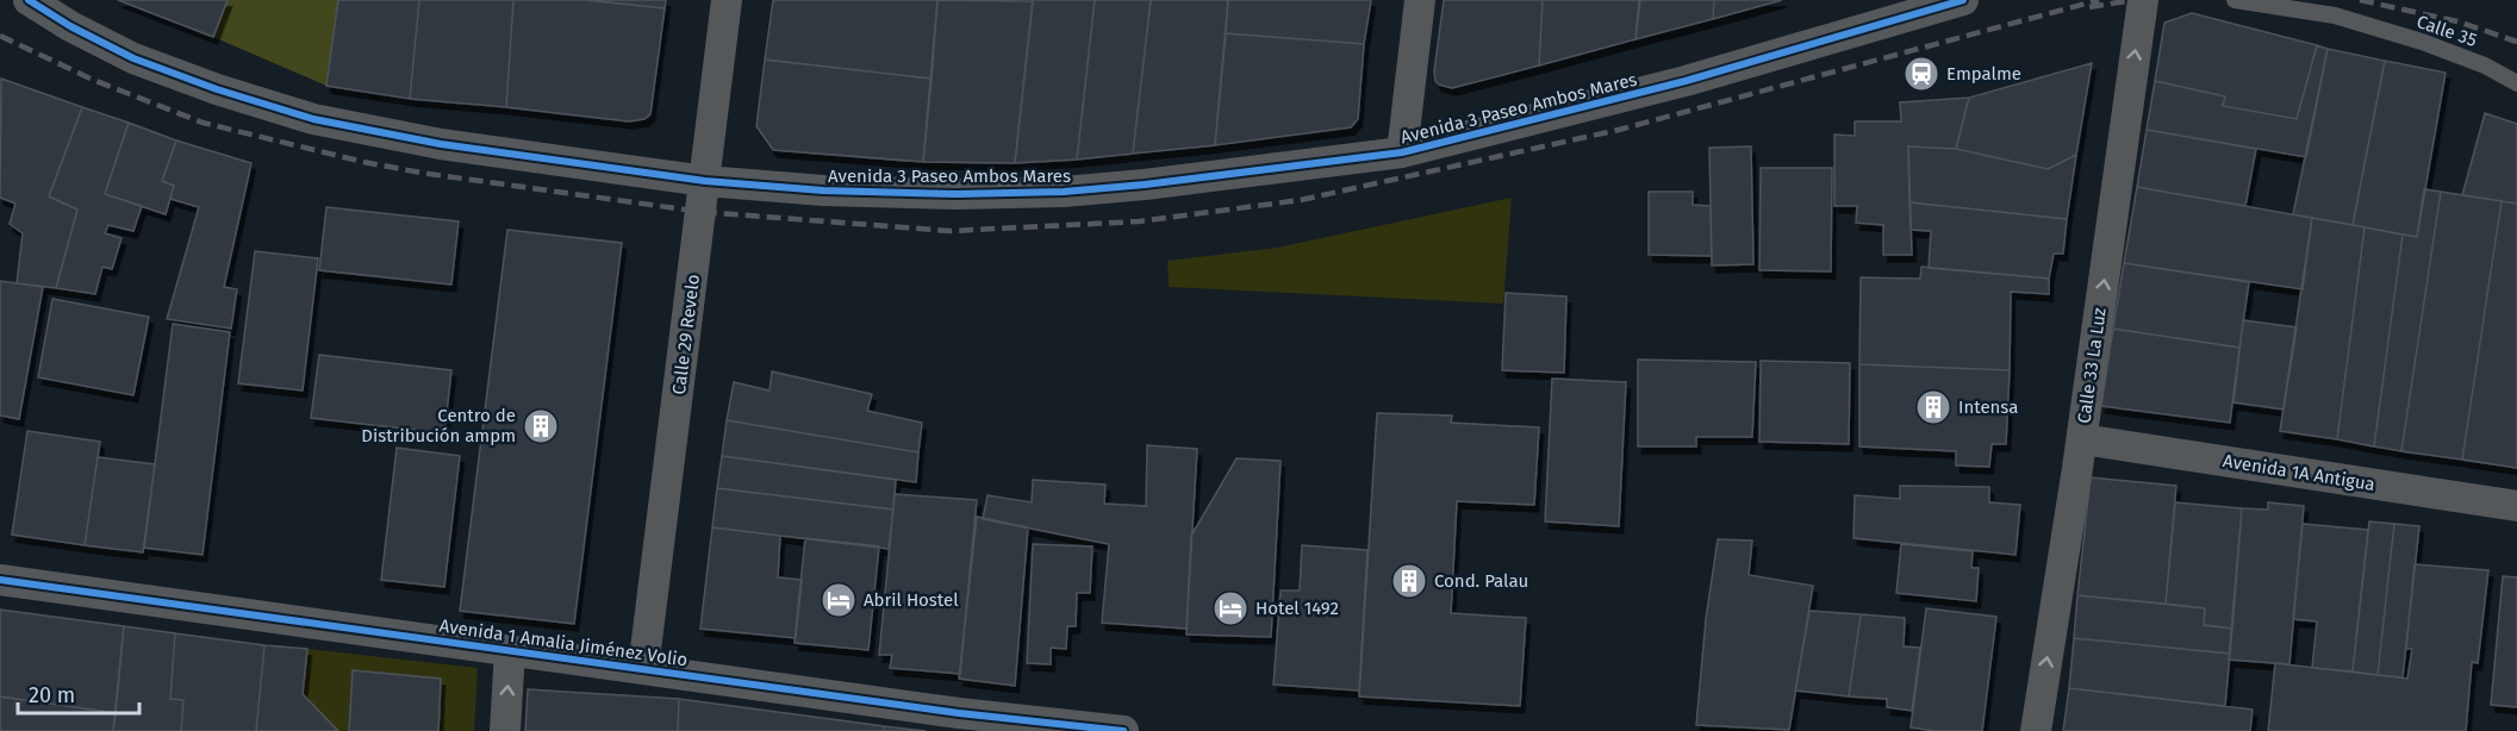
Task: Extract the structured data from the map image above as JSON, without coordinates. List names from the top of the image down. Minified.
{"streets":{"street":["Avenida 3 Paseo Ambos Mares","Calle 29 Revelo","Calle 33 La Luz","Avenida 1A Antigua","Avenida 1 Amalia Jiménez Volio"],"lane":["Calle 35"]},"crossings":[["Avenida 3 Paseo Ambos Mares","Calle 29 Revelo"],["Calle 29 Revelo","Avenida 1 Amalia Jiménez Volio"],["Calle 33 La Luz","Avenida 1A Antigua"]],"one_way":["Calle 33 La Luz"],"places":{"station":["Empalme"],"building":["Intensa","Centro de Distribución ampm","Cond. Palau"],"hotel":["Abril Hostel","Hotel 1492"]},"scale_bar":"20 m"}
